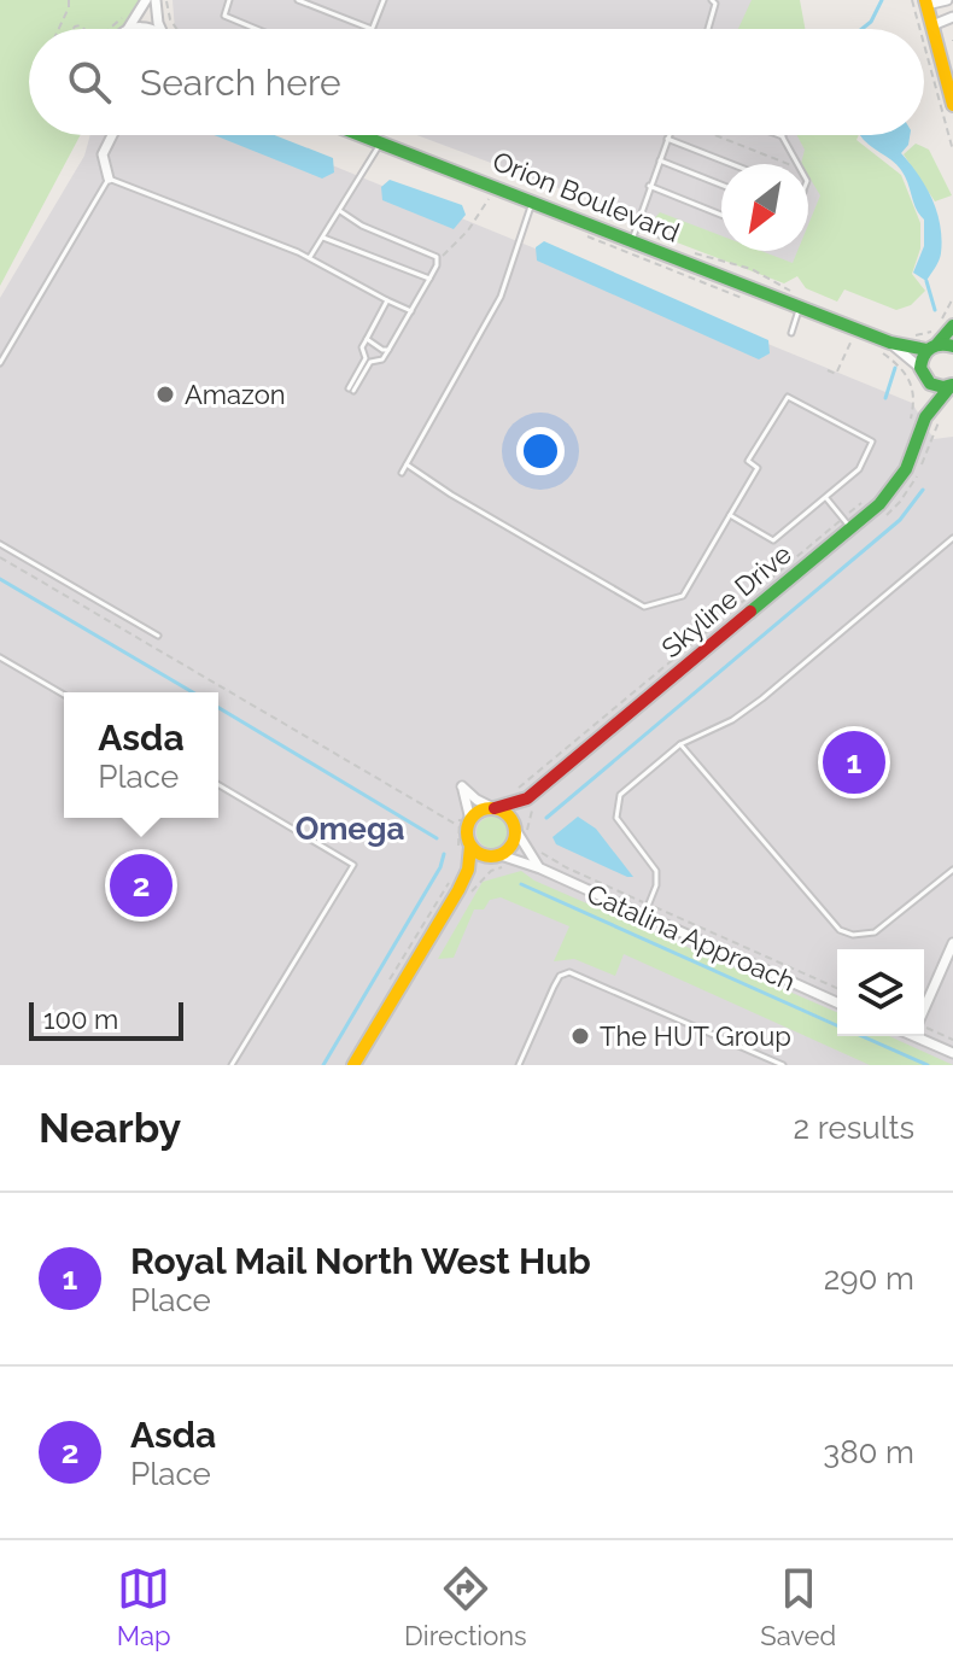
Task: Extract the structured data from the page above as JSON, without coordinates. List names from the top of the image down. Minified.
{"streets":{"main road":["Orion Boulevard","Skyline Drive"],"street":["Catalina Approach"]},"crossings":[["Orion Boulevard","Skyline Drive"],["Skyline Drive","Catalina Approach"]],"districts":["Omega"],"places":["Amazon","The HUT Group"],"scale_bar":"100 m","north":"bottom left","page":{"search":"Search here","popup":["Asda","Place"],"pins":["1","2"],"scale":"100 m","heading":["Nearby","2 results"],"list":[{"mark":"1","name":"Royal Mail North West Hub","note":"Place","value":"290 m"},{"mark":"2","name":"Asda","note":"Place","value":"380 m"}],"nav":["Map","Directions","Saved"]}}
